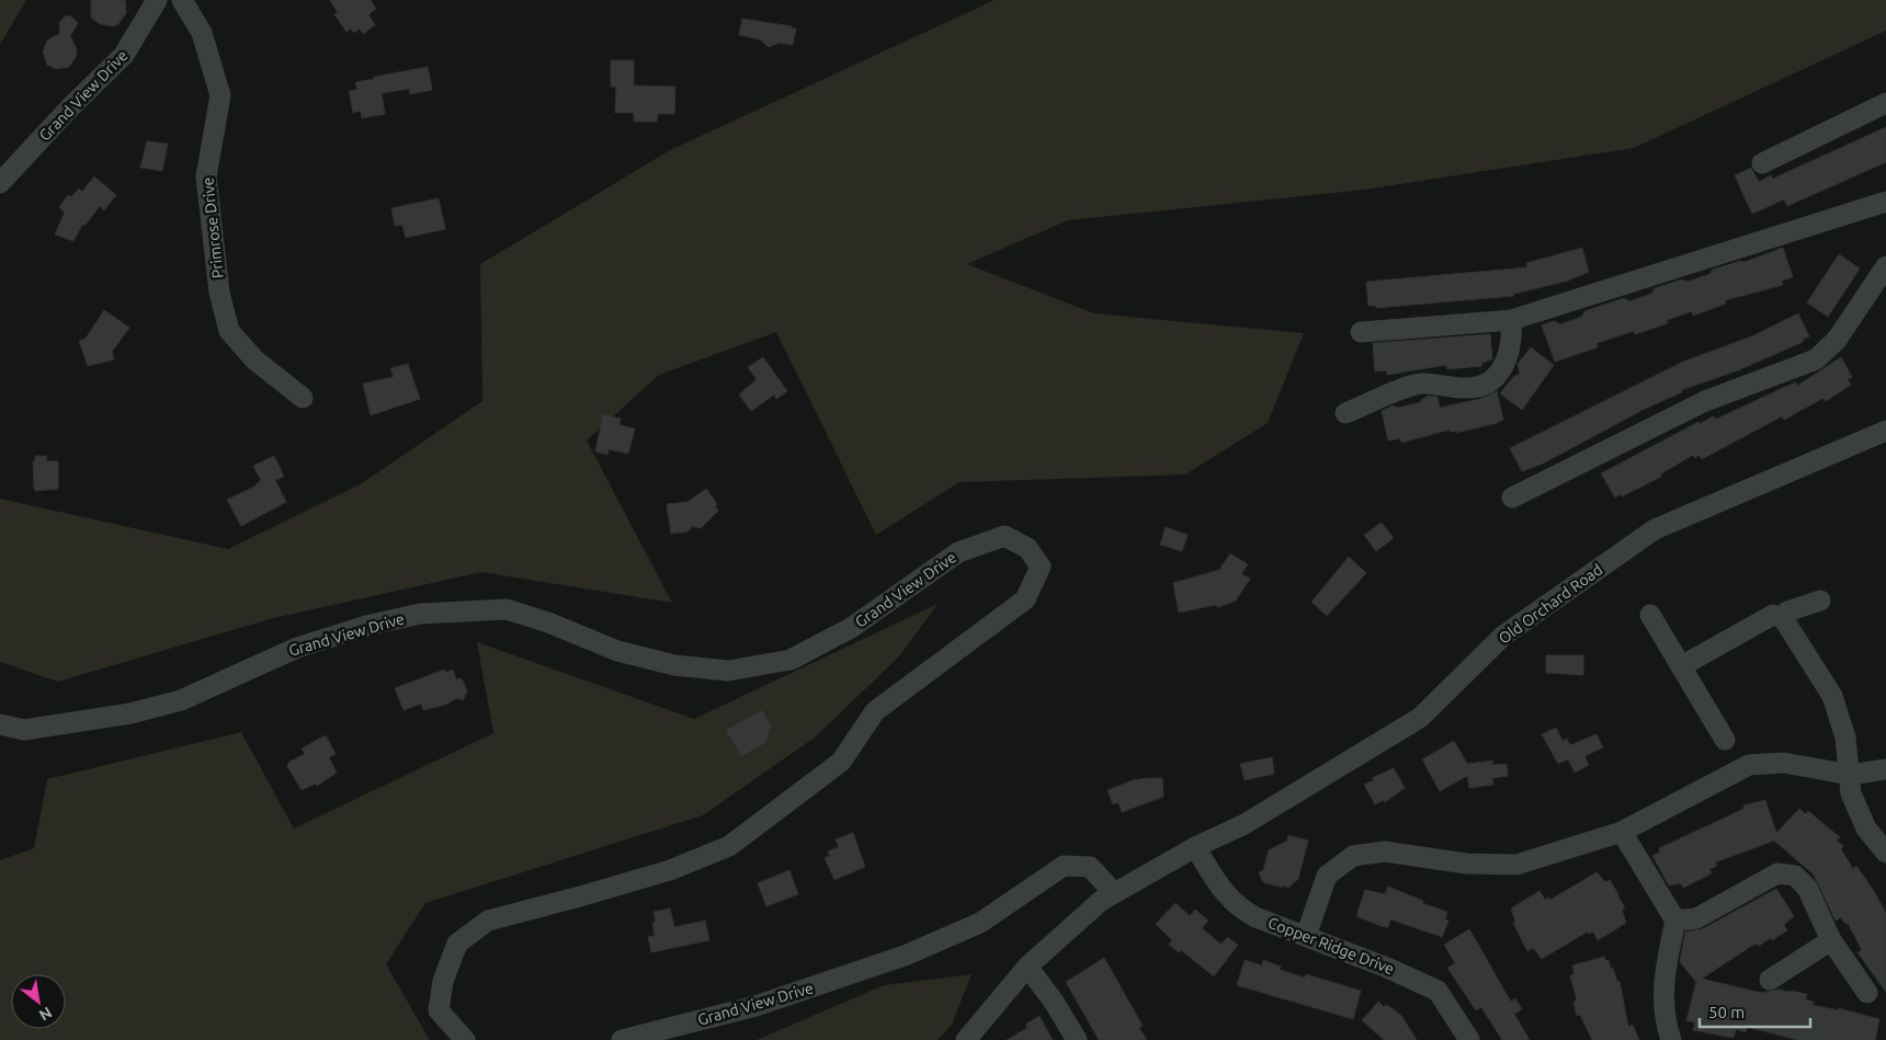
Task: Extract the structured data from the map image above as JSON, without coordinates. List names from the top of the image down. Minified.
{"streets":{"street":["Grand View Drive","Primrose Drive","Old Orchard Road","Copper Ridge Drive"]},"crossings":[["Grand View Drive","Old Orchard Road"],["Old Orchard Road","Copper Ridge Drive"]],"scale_bar":"50 m","north":"bottom right"}
